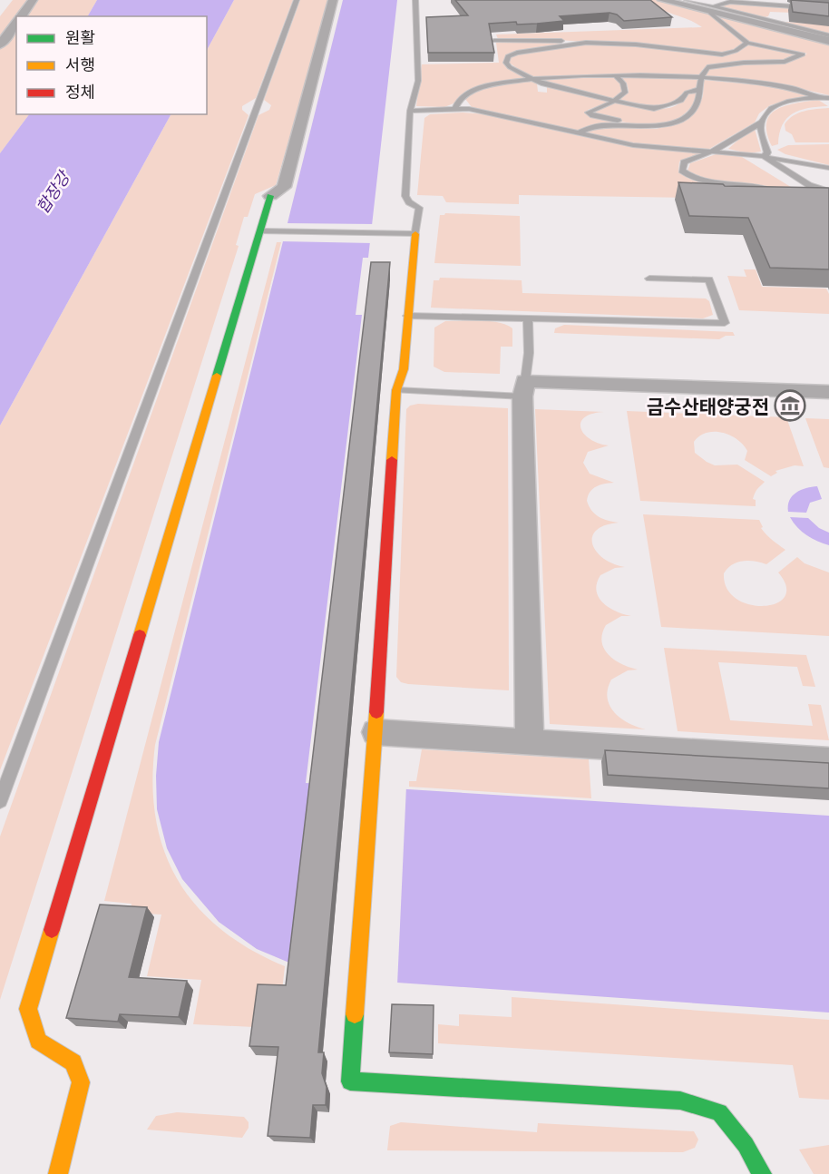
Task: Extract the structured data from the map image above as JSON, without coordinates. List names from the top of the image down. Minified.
{"water":["합장강"],"places":{"museum":["금수산태양궁전"]},"legend":["원활","서행","정체"]}
